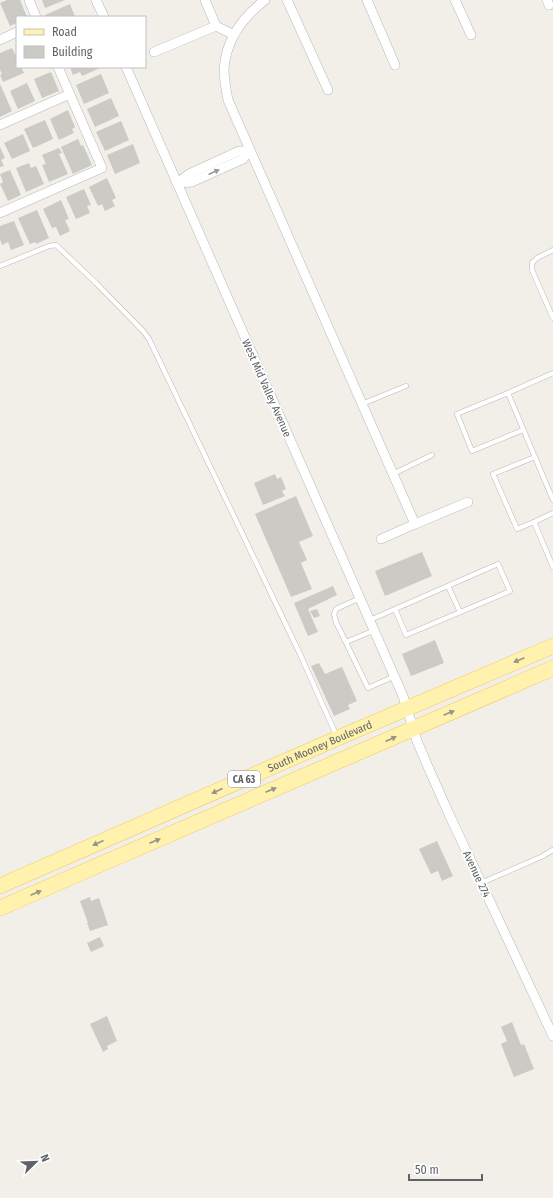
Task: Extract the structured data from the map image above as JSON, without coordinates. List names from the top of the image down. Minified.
{"streets":{"main road":["South Mooney Boulevard","CA 63"],"street":["West Mid Valley Avenue","Avenue 274"]},"crossings":[["West Mid Valley Avenue","South Mooney Boulevard"],["West Mid Valley Avenue","Avenue 274"],["South Mooney Boulevard","Avenue 274"]],"legend":["Road","Building"],"scale_bar":"50 m","north":"top right"}
